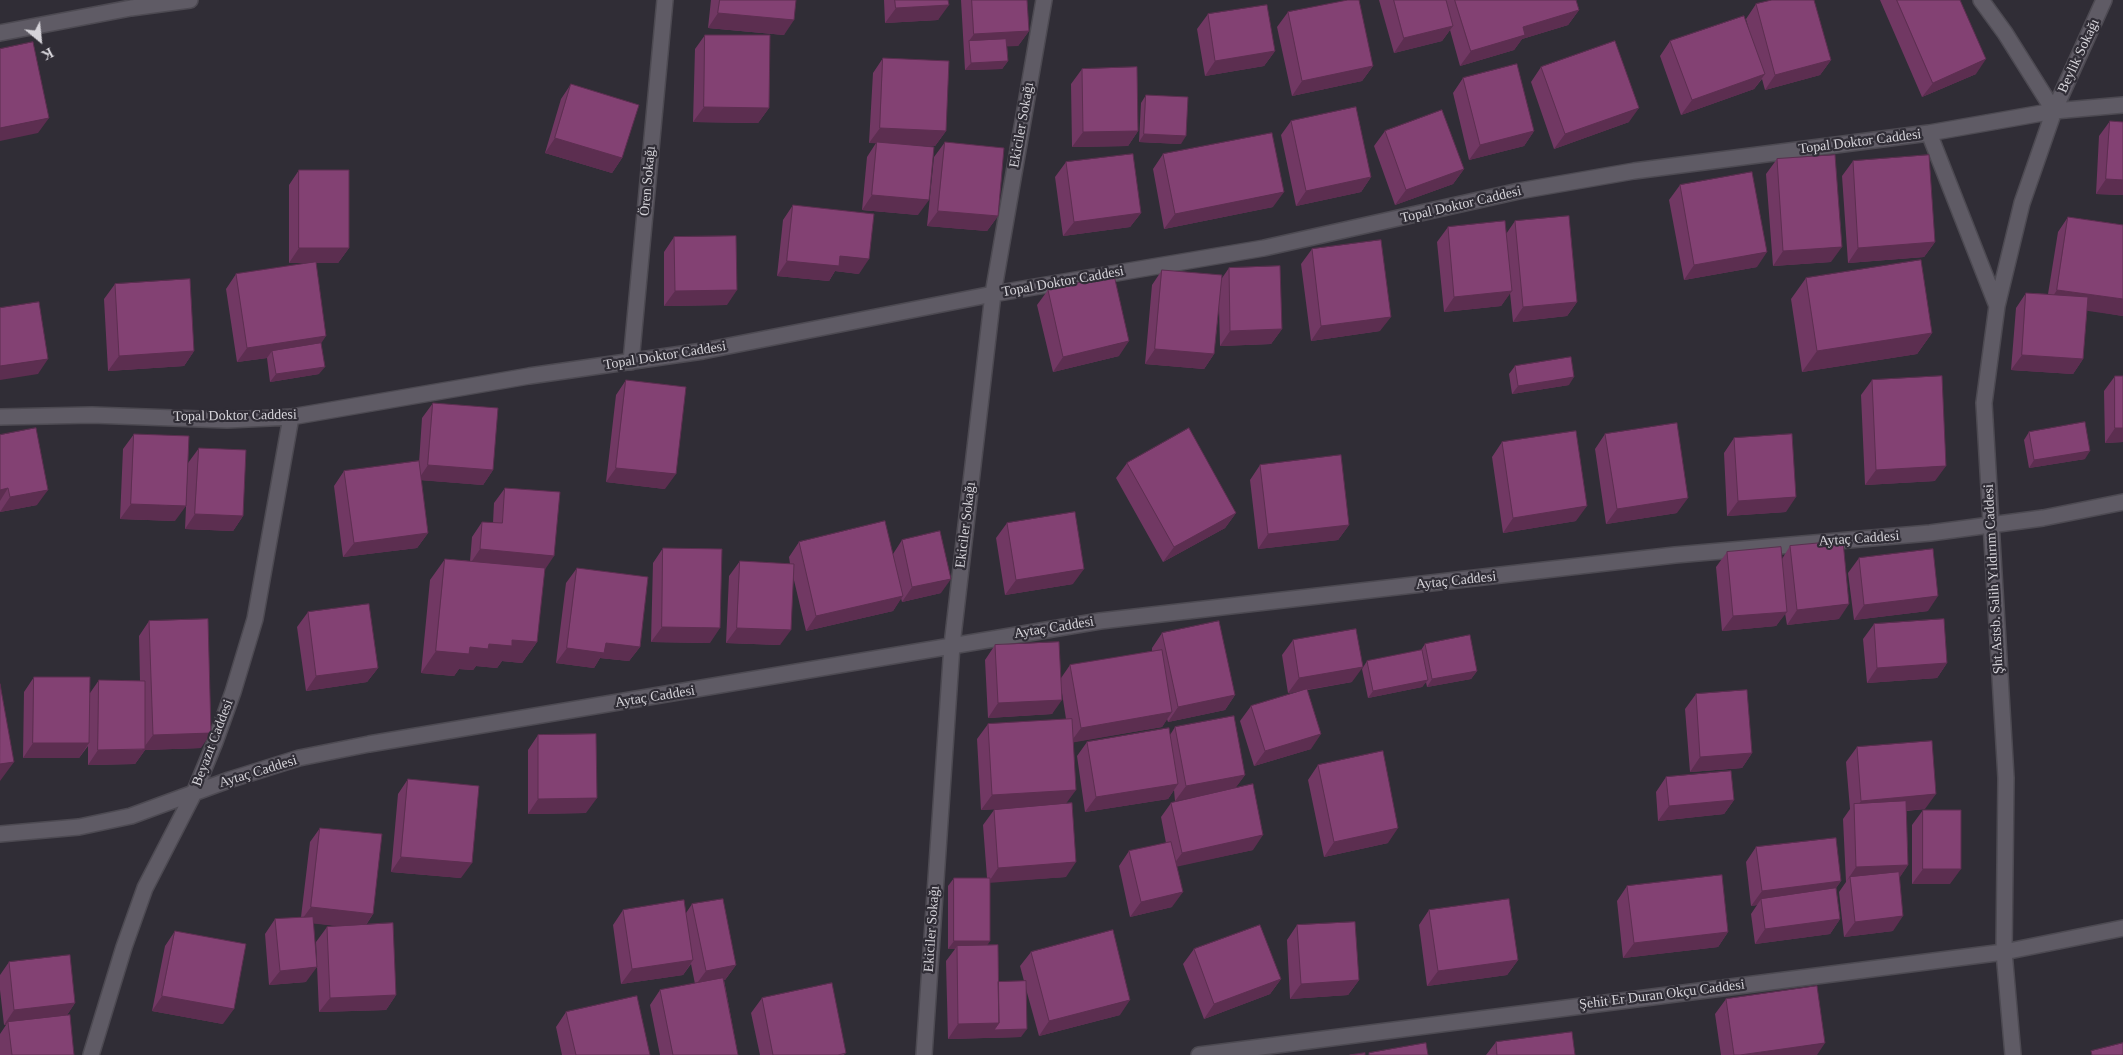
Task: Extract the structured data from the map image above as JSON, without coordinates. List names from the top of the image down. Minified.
{"streets":{"street":["Beylik Sokağı","Ekiciler Sokağı","Topal Doktor Caddesi","Ören Sokağı","Aytaç Caddesi","Şht.Astsb. Salih Yıldırım Caddesi","Beyazıt Caddesi","Şehit Er Duran Okçu Caddesi"]},"crossings":[["Beylik Sokağı","Topal Doktor Caddesi"],["Beylik Sokağı","Şht.Astsb. Salih Yıldırım Caddesi"],["Ekiciler Sokağı","Topal Doktor Caddesi"],["Ekiciler Sokağı","Aytaç Caddesi"],["Topal Doktor Caddesi","Ören Sokağı"],["Topal Doktor Caddesi","Şht.Astsb. Salih Yıldırım Caddesi"],["Topal Doktor Caddesi","Beyazıt Caddesi"],["Aytaç Caddesi","Şht.Astsb. Salih Yıldırım Caddesi"],["Aytaç Caddesi","Beyazıt Caddesi"],["Şht.Astsb. Salih Yıldırım Caddesi","Şehit Er Duran Okçu Caddesi"]],"north":"bottom right"}
